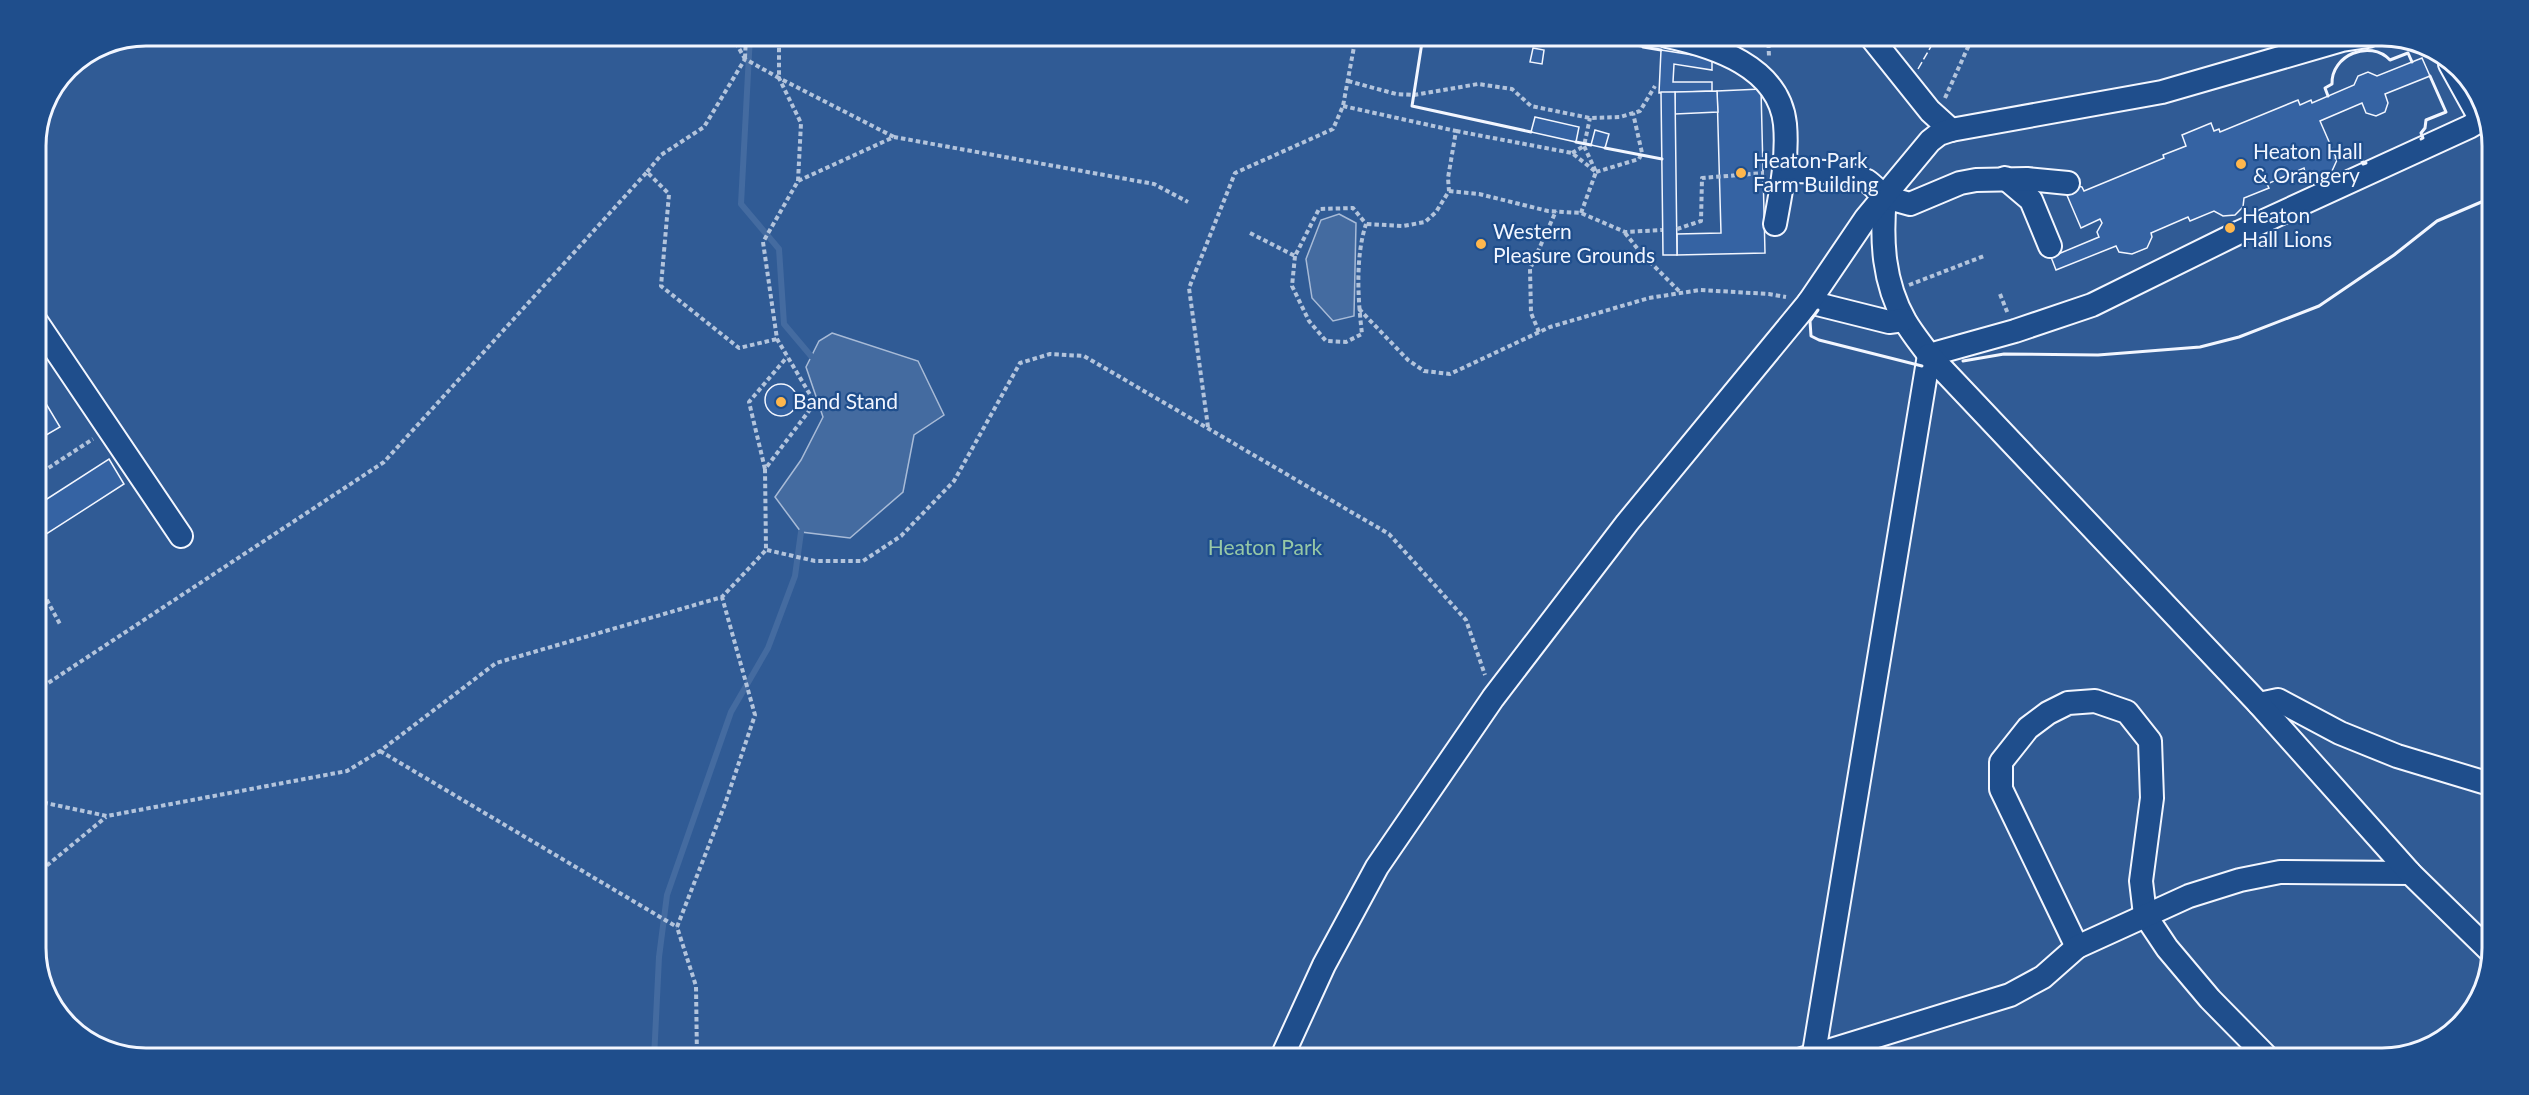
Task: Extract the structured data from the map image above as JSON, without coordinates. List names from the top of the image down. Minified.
{"parks":["Heaton Park"],"places":["Heaton Hall & Orangery","Heaton Park Farm Building","Heaton Hall Lions","Western Pleasure Grounds","Band Stand"]}
